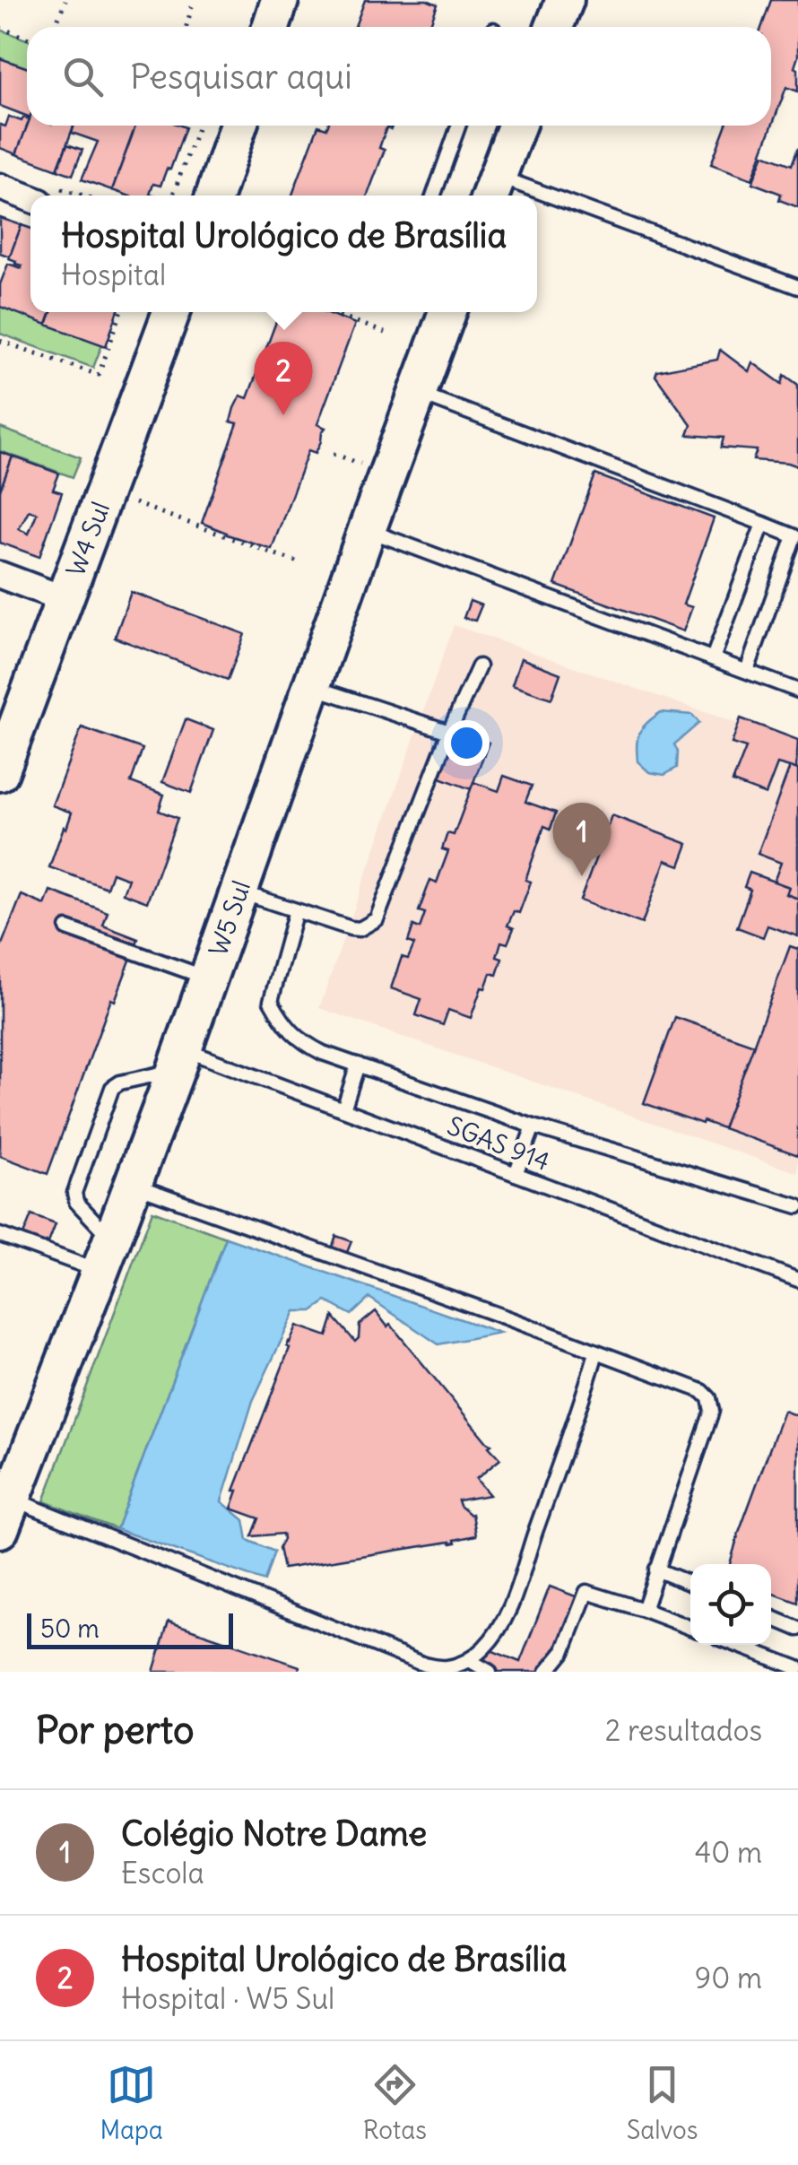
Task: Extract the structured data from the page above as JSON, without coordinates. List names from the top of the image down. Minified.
{"streets":{"main road":["W4 Sul","W5 Sul"],"lane":["SGAS 914"]},"crossings":[["W5 Sul","SGAS 914"]],"scale_bar":"50 m","page":{"search":"Pesquisar aqui","popup":["Hospital Urológico de Brasília","Hospital"],"pins":["2","1"],"scale":"50 m","heading":["Por perto","2 resultados"],"list":[{"mark":"1","name":"Colégio Notre Dame","note":"Escola","value":"40 m"},{"mark":"2","name":"Hospital Urológico de Brasília","note":"Hospital · W5 Sul","value":"90 m"}],"nav":["Mapa","Rotas","Salvos"]}}
